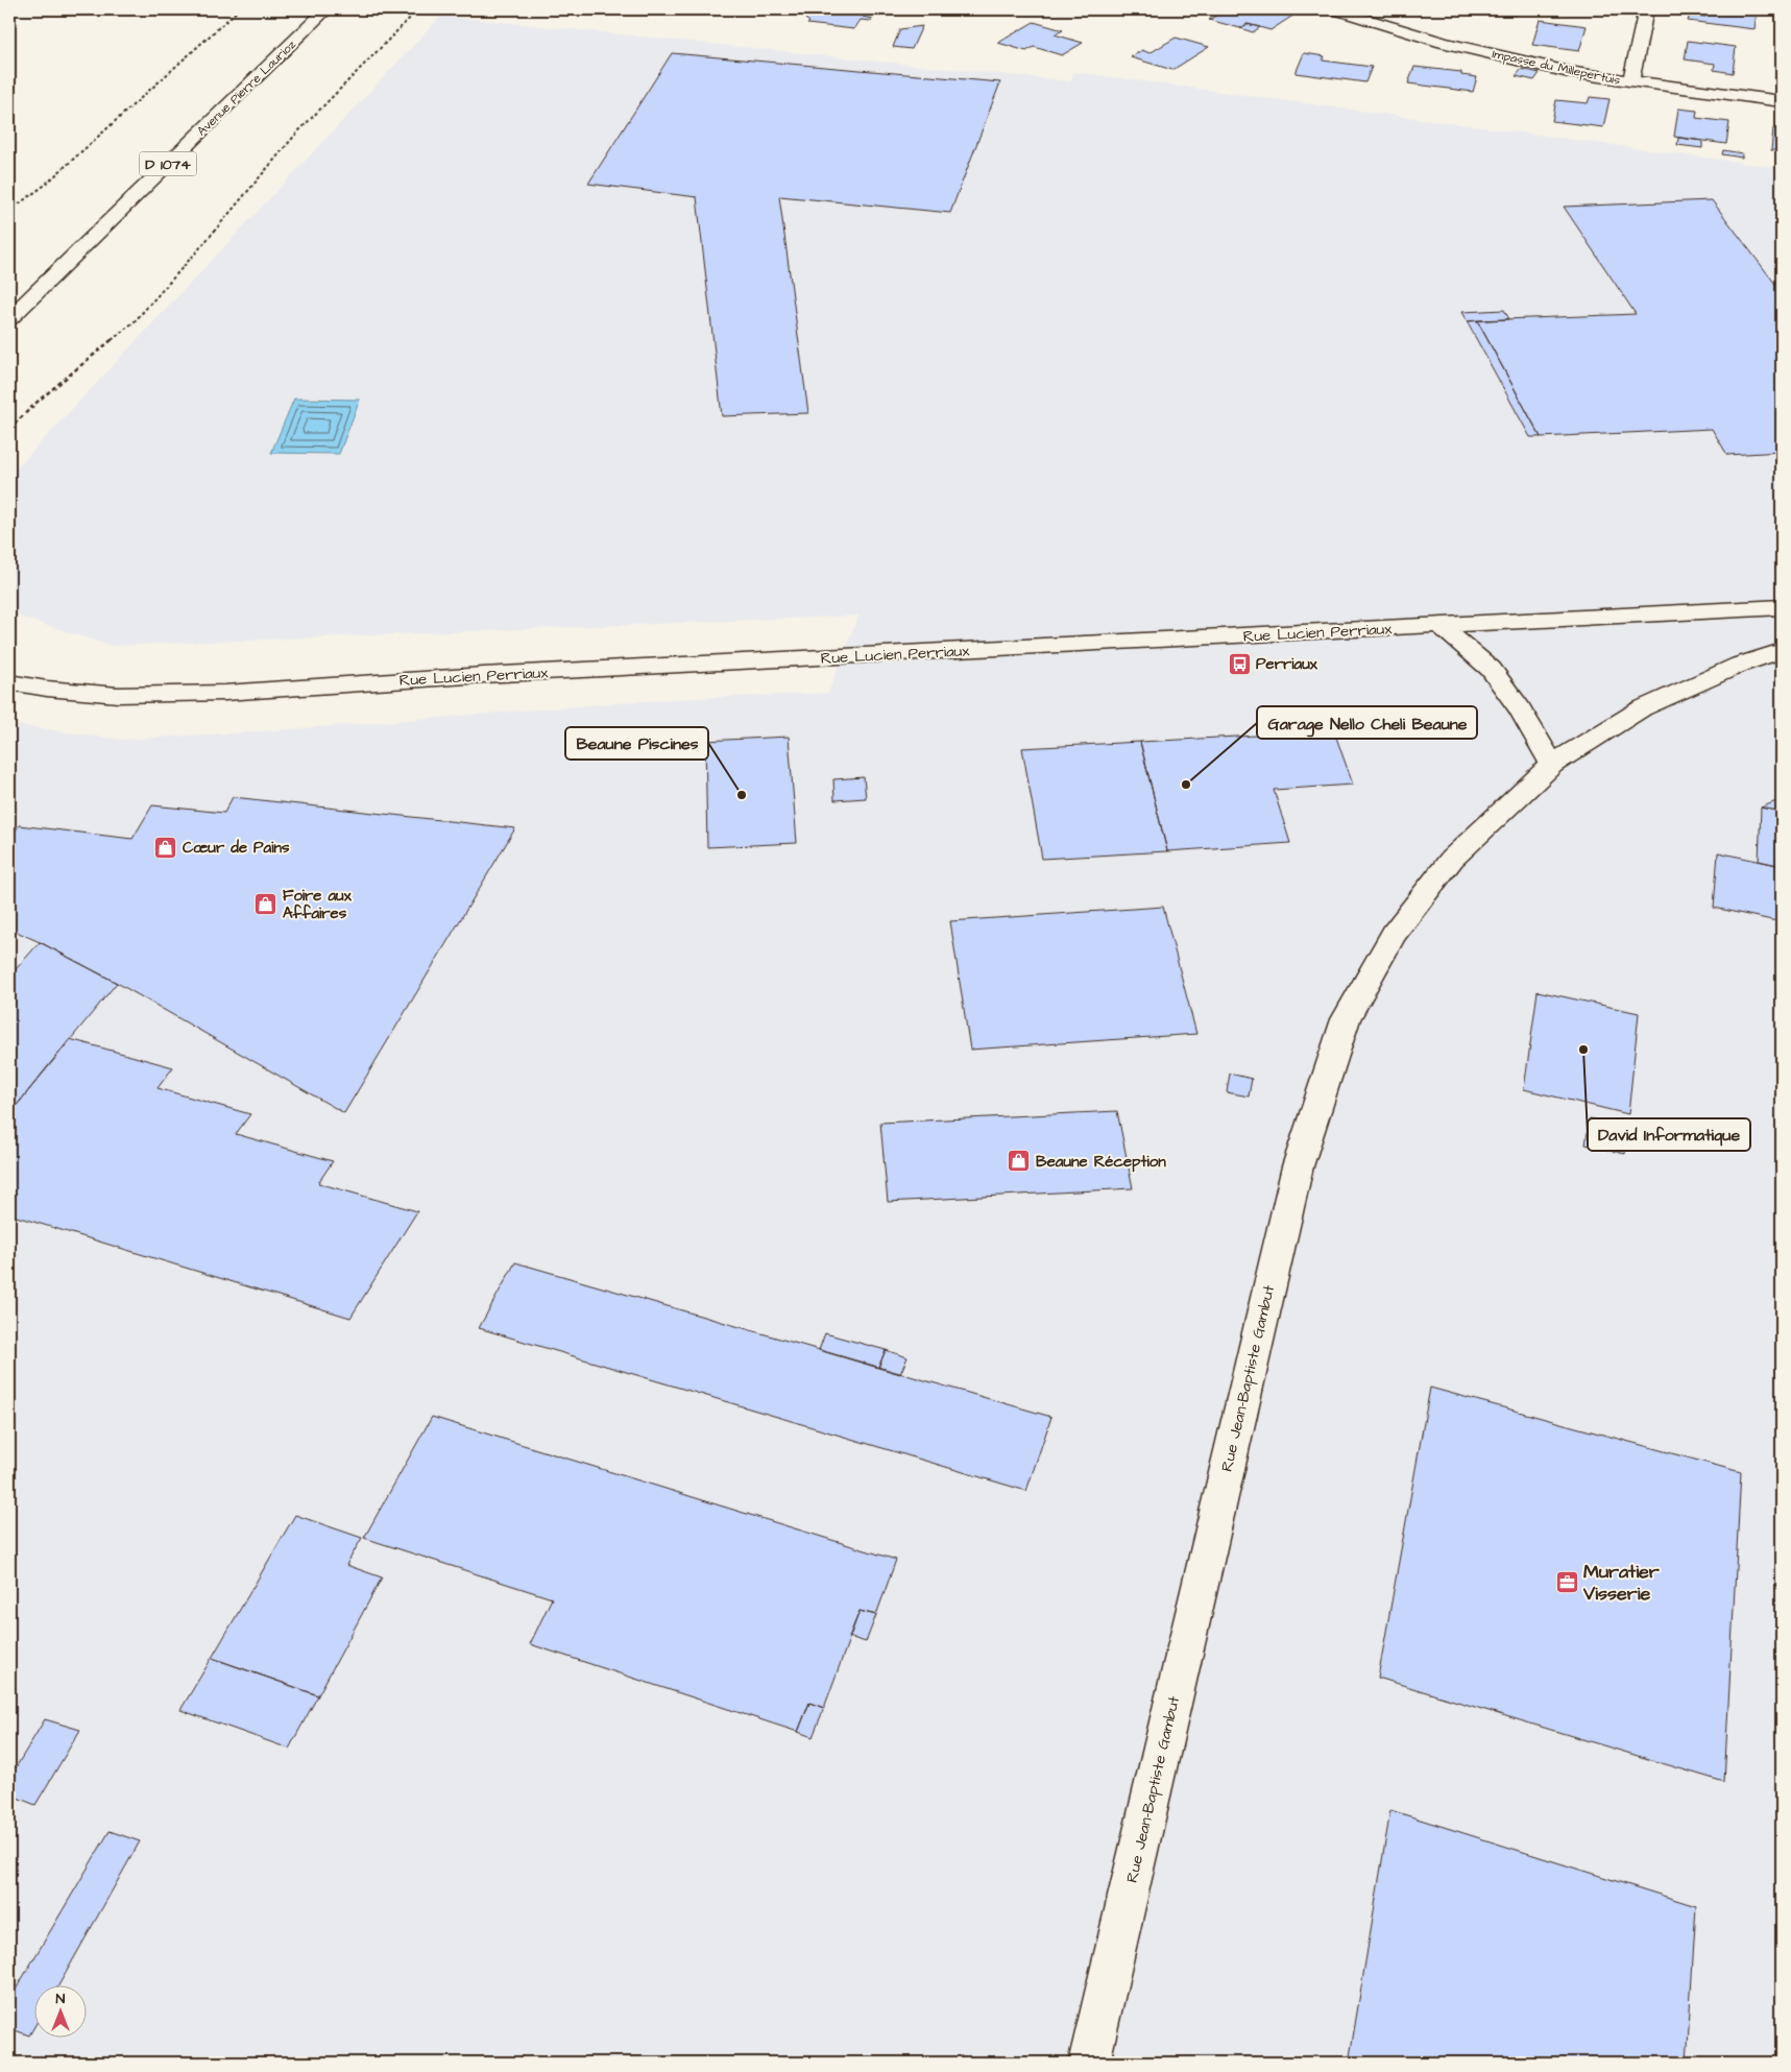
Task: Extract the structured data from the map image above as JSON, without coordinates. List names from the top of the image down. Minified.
{"streets":{"street":["Impasse du Millepertuis","Avenue Pierre Laurioz","D 1074","Rue Lucien Perriaux","Rue Jean-Baptiste Gambut"]},"places":{"bus stop":["Perriaux"],"other":["Garage Nello Cheli Beaune","Beaune Piscines","David Informatique"],"shop":["Cœur de Pains","Foire aux Affaires","Beaune Réception"],"office":["Muratier Visserie"]},"north":"top"}
